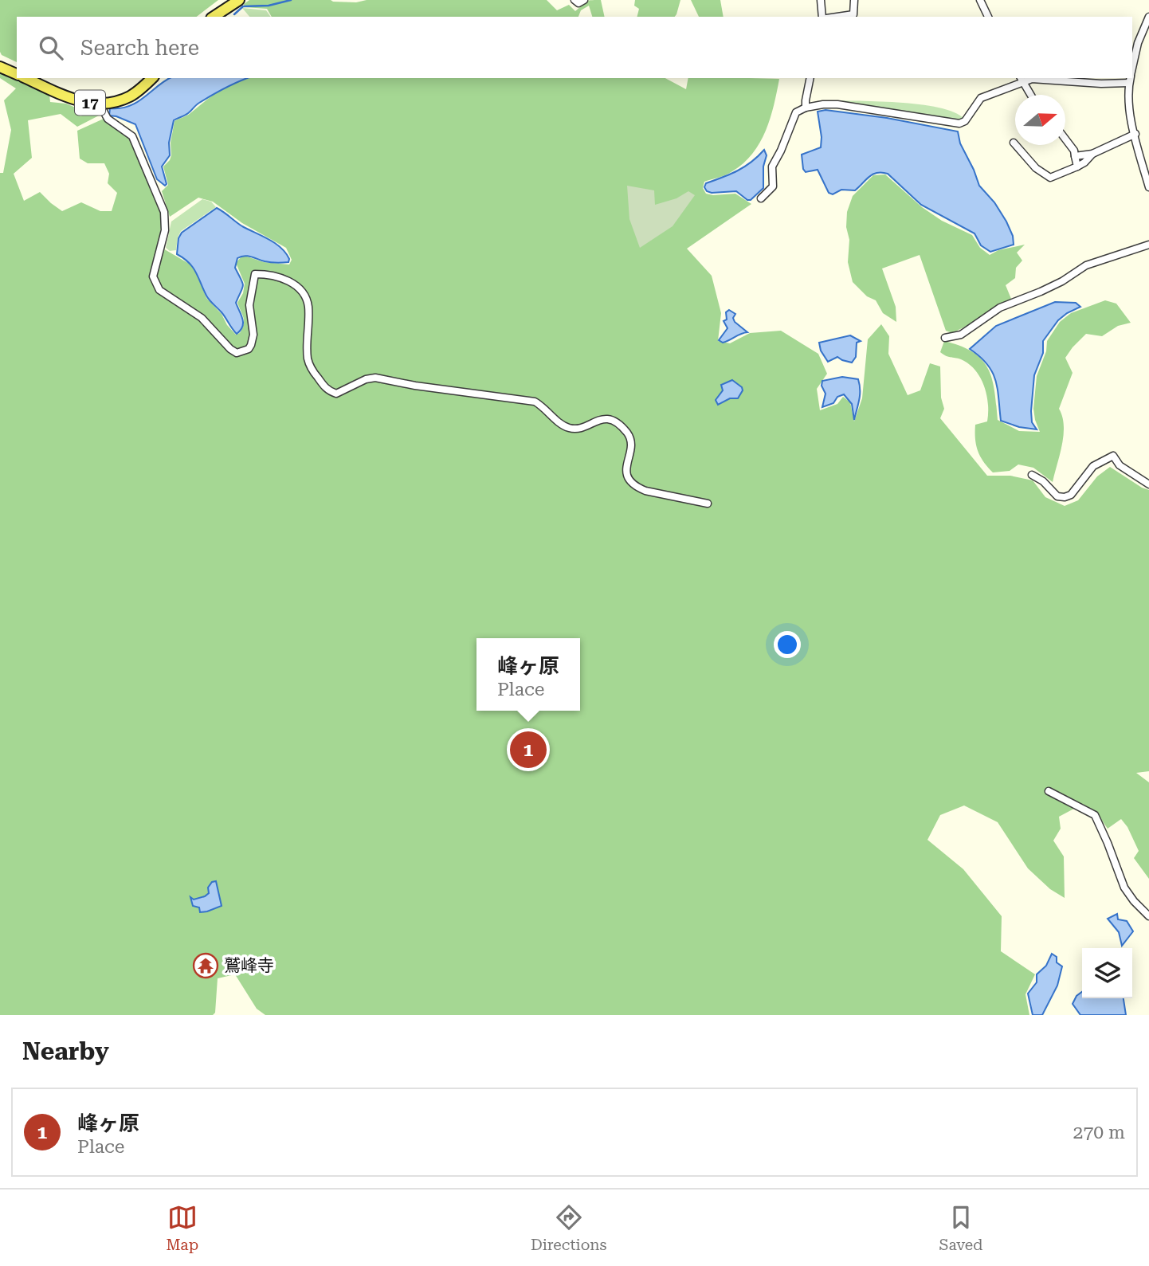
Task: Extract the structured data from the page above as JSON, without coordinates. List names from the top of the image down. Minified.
{"streets":{"main road":["17"]},"places":{"temple":["鷲峰寺"]},"north":"right","page":{"search":"Search here","popup":["峰ヶ原","Place"],"pins":"1","heading":"Nearby","list":[{"mark":"1","name":"峰ヶ原","note":"Place","value":"270 m"}],"nav":["Map","Directions","Saved"]}}
